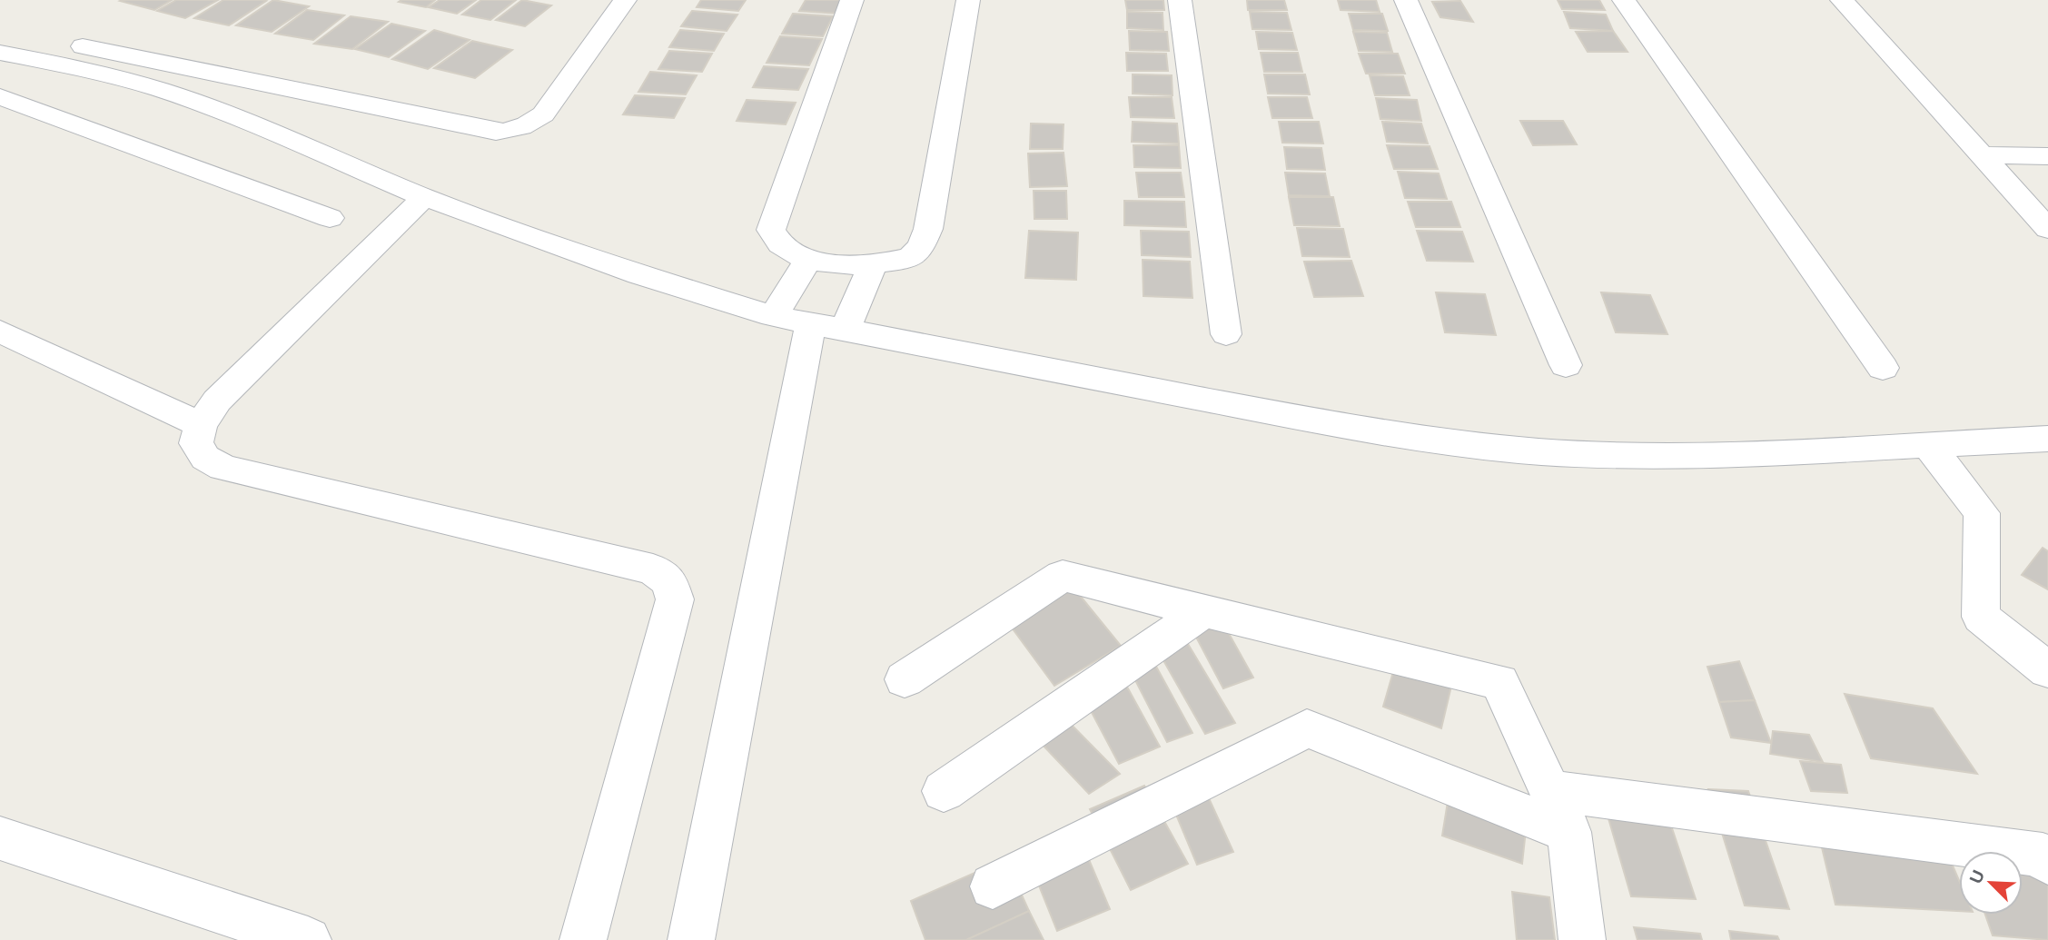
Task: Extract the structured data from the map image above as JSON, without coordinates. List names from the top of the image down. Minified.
{"north":"top left"}
